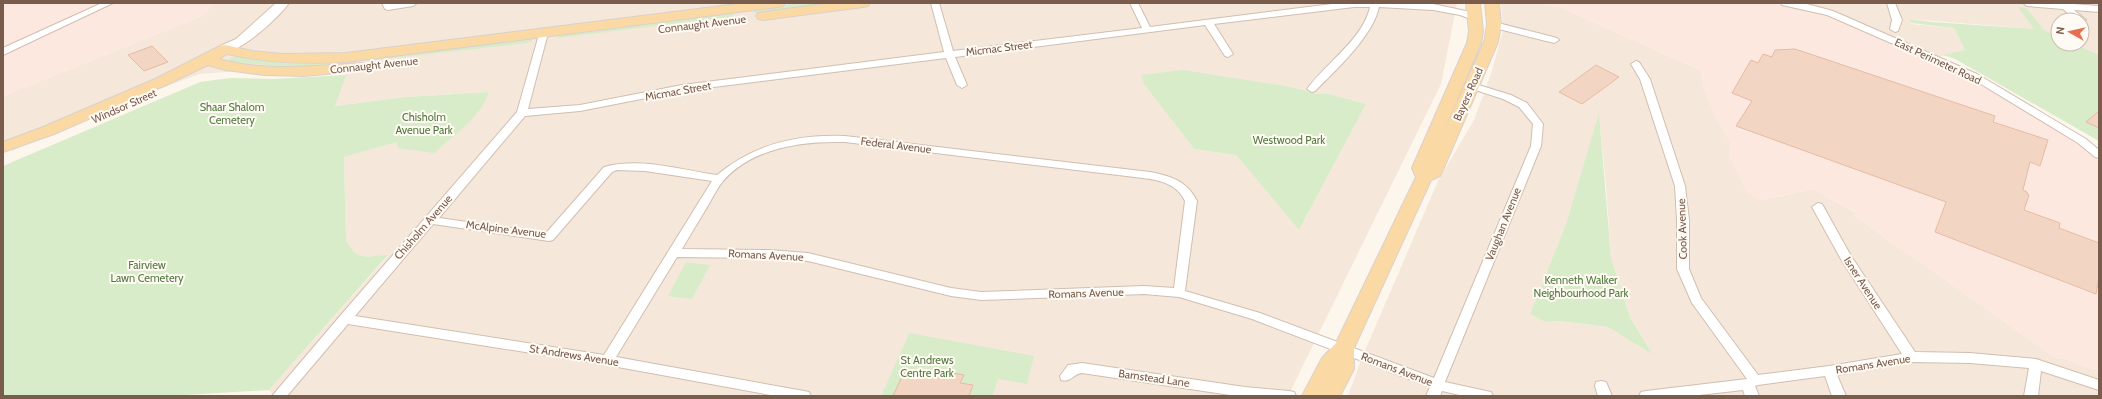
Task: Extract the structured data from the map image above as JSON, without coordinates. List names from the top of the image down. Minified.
{"streets":{"main road":["Connaught Avenue","Bayers Road","Windsor Street"],"street":["Micmac Street","East Perimeter Road","Federal Avenue","Vaughan Avenue","Chisholm Avenue","McAlpine Avenue","Cook Avenue","Romans Avenue","Isner Avenue","St Andrews Avenue","Barnstead Lane"]},"crossings":[["Connaught Avenue","Windsor Street"],["Connaught Avenue","Chisholm Avenue"],["Micmac Street","Bayers Road"],["Micmac Street","Chisholm Avenue"],["Bayers Road","Vaughan Avenue"],["Bayers Road","Romans Avenue"],["Federal Avenue","McAlpine Avenue"],["Federal Avenue","Romans Avenue"],["Federal Avenue","St Andrews Avenue"],["Vaughan Avenue","Romans Avenue"],["Chisholm Avenue","McAlpine Avenue"],["Chisholm Avenue","St Andrews Avenue"],["Cook Avenue","Romans Avenue"],["Romans Avenue","Isner Avenue"]],"parks":["Shaar Shalom Cemetery","Chisholm Avenue Park","Westwood Park","Fairview Lawn Cemetery","Kenneth Walker Neighbourhood Park","St Andrews Centre Park"],"north":"left"}
